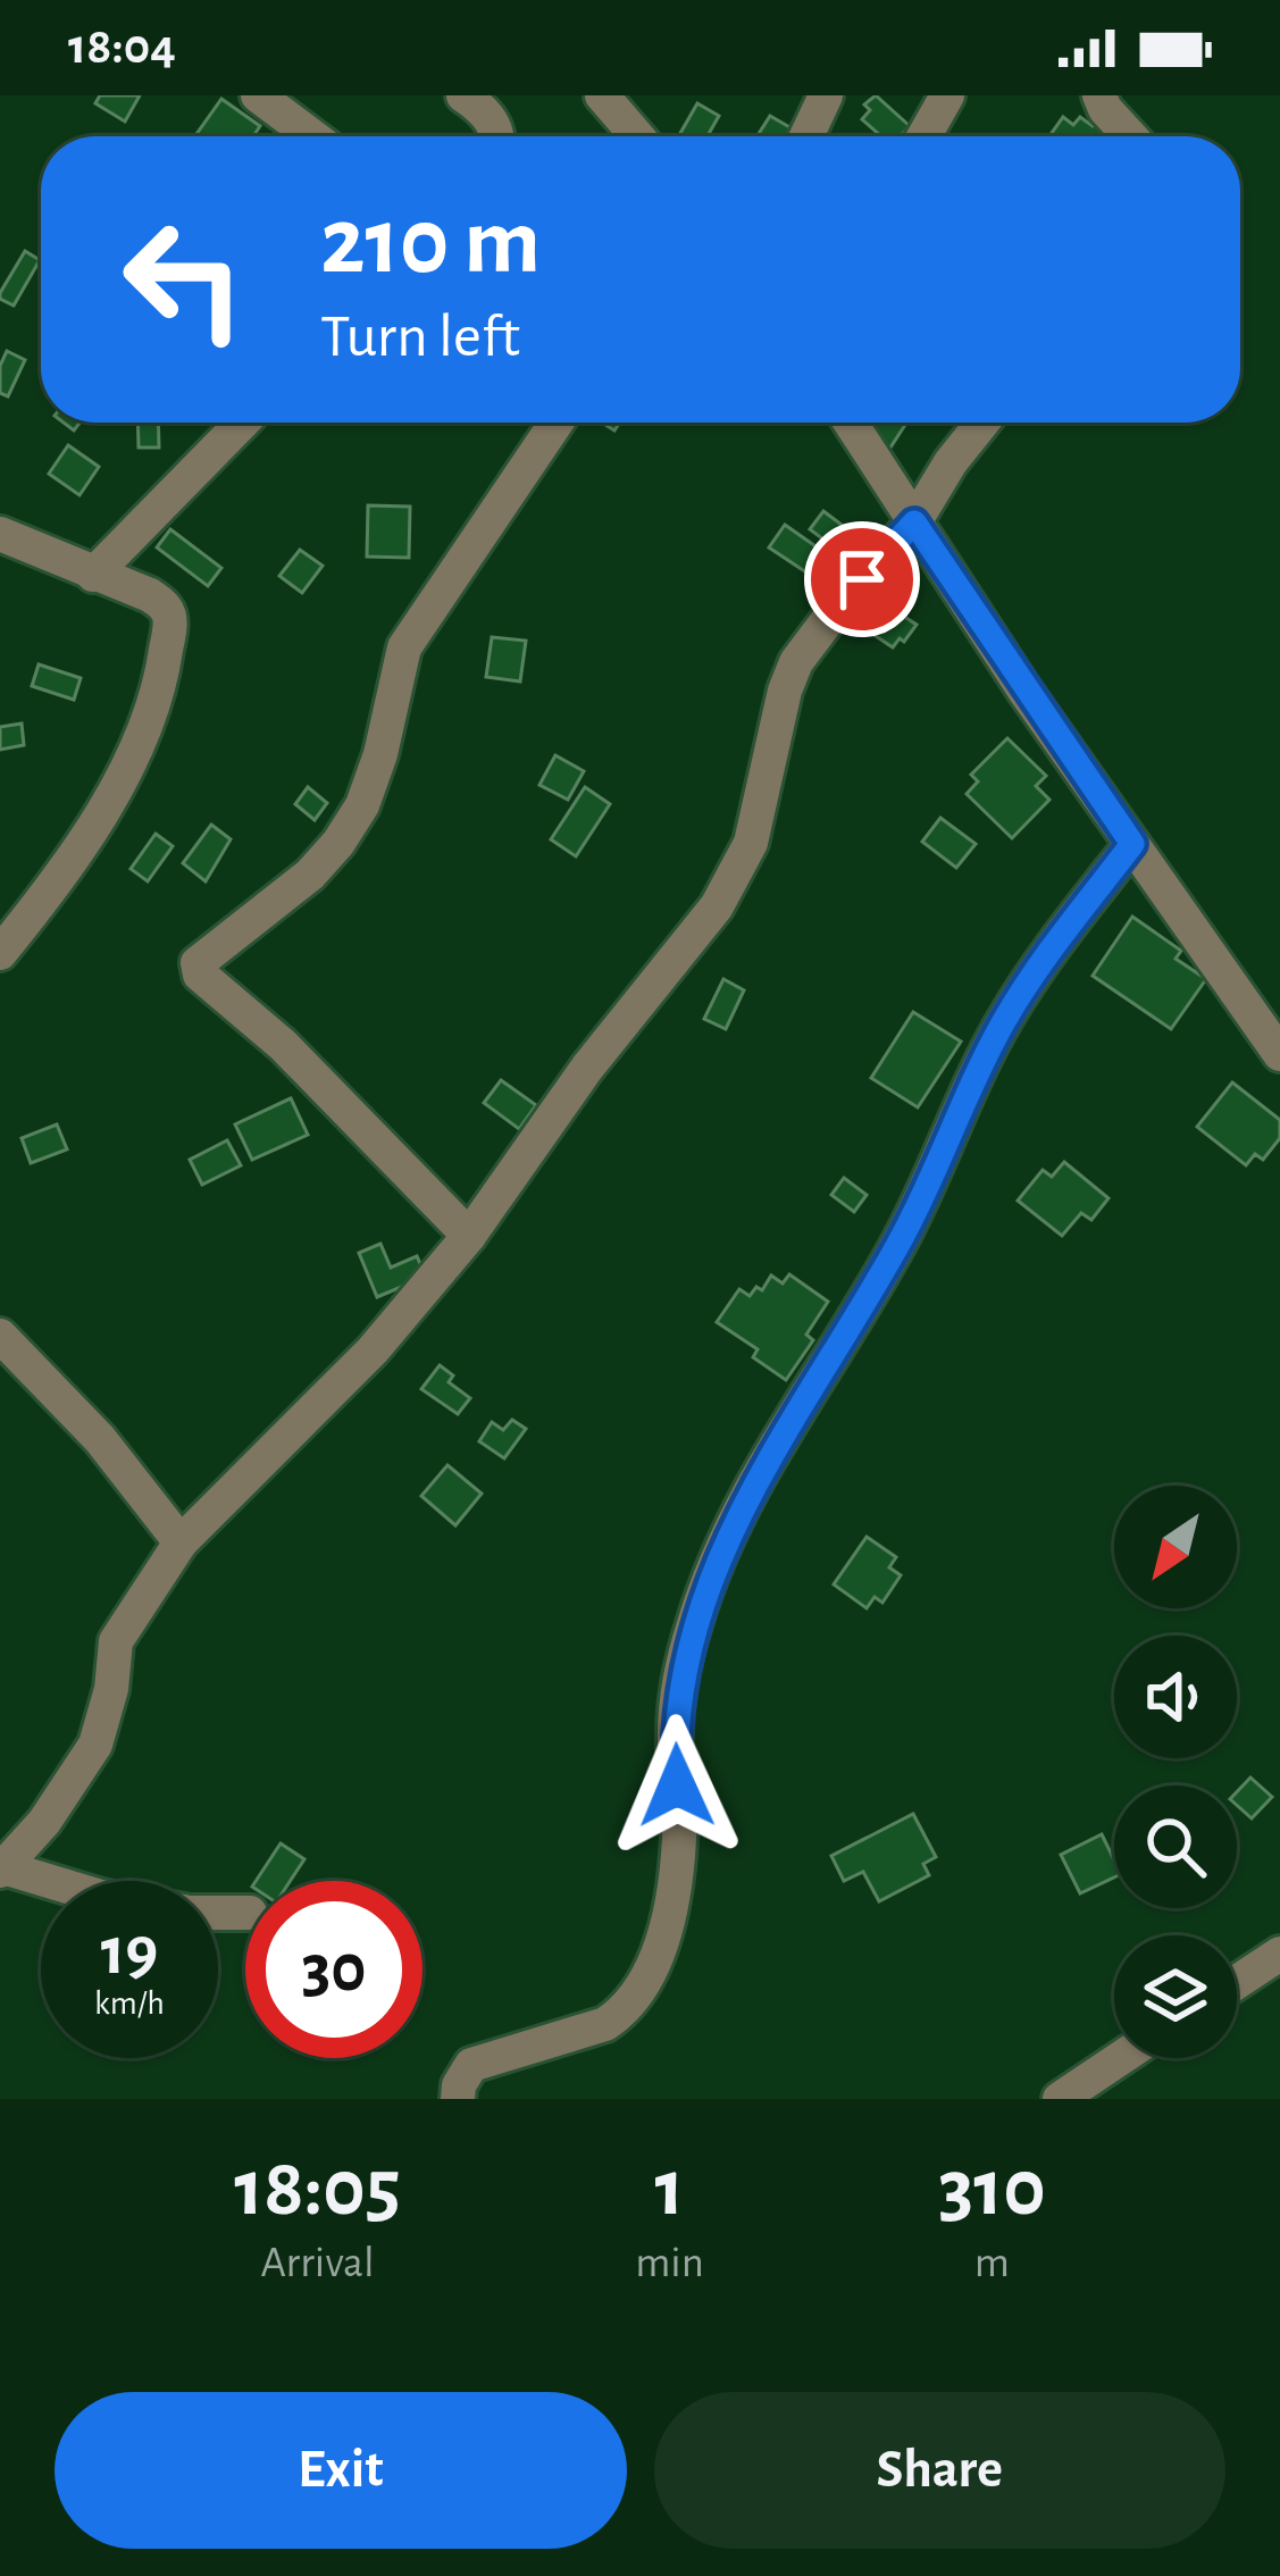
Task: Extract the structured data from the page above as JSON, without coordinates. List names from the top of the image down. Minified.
{"north":"bottom left","page":{"status":"18:04","turn":["210 m","Turn left"],"speed":"19 km/h","limit":"30","eta":["18:05","Arrival","1","min","310","m"],"buttons":["Exit","Share"]}}
